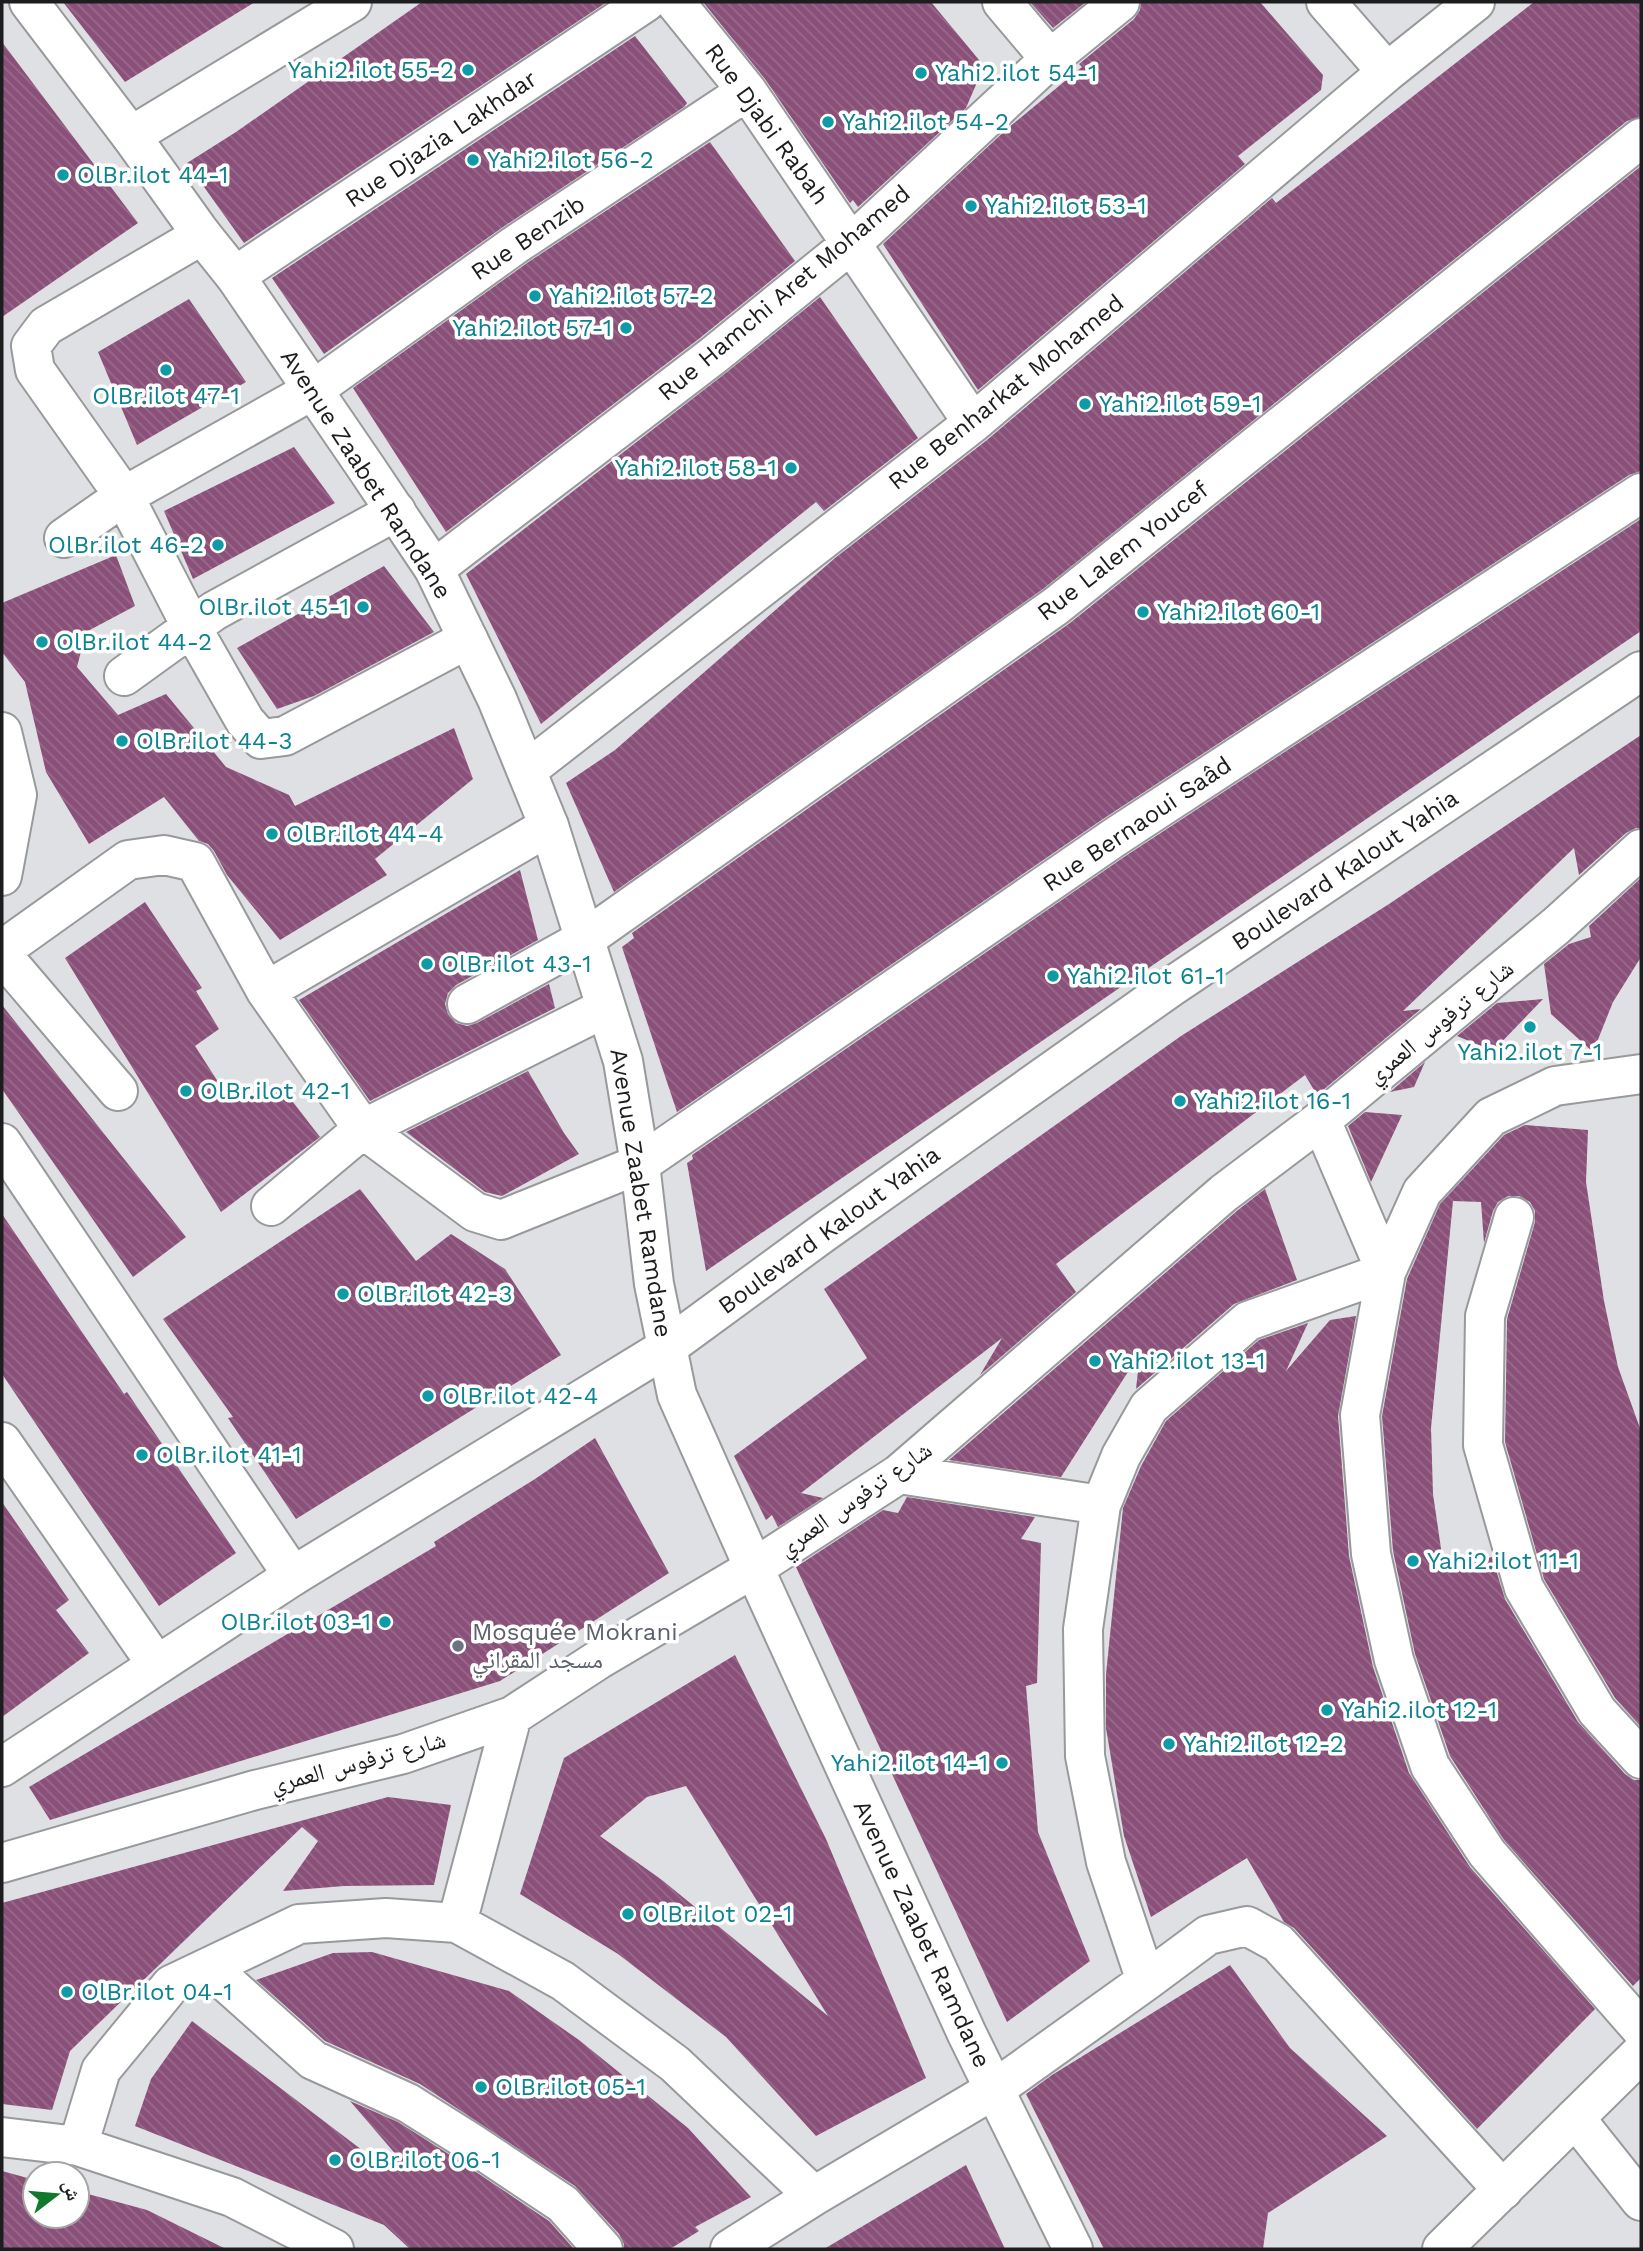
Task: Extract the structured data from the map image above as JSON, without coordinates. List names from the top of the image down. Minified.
{"streets":{"street":["Rue Djabi Rabah","Rue Djazia Lakhdar","Rue Benzib","Rue Hamchi Aret Mohamed","Rue Benharkat Mohamed","Avenue Zaabet Ramdane","Rue Lalem Youcef","Rue Bernaoui Saâd","Boulevard Kalout Yahia","شارع ترفوس العمري"]},"crossings":[["Rue Djabi Rabah","Rue Benzib"],["Rue Djabi Rabah","Rue Hamchi Aret Mohamed"],["Rue Djabi Rabah","Rue Benharkat Mohamed"],["Rue Djazia Lakhdar","Avenue Zaabet Ramdane"],["Rue Benzib","Avenue Zaabet Ramdane"],["Rue Hamchi Aret Mohamed","Avenue Zaabet Ramdane"],["Rue Benharkat Mohamed","Avenue Zaabet Ramdane"],["Avenue Zaabet Ramdane","Rue Lalem Youcef"],["Avenue Zaabet Ramdane","Rue Bernaoui Saâd"],["Avenue Zaabet Ramdane","Boulevard Kalout Yahia"],["Avenue Zaabet Ramdane","شارع ترفوس العمري"]],"places":["Yahi2.ilot 55-2","Yahi2.ilot 54-1","Yahi2.ilot 54-2","Yahi2.ilot 56-2","OlBr.ilot 44-1","Yahi2.ilot 53-1","Yahi2.ilot 57-2","Yahi2.ilot 57-1","OlBr.ilot 47-1","Yahi2.ilot 59-1","Yahi2.ilot 58-1","OlBr.ilot 46-2","OlBr.ilot 45-1","Yahi2.ilot 60-1","OlBr.ilot 44-2","OlBr.ilot 44-3","OlBr.ilot 44-4","OlBr.ilot 43-1","Yahi2.ilot 61-1","Yahi2.ilot 7-1","OlBr.ilot 42-1","Yahi2.ilot 16-1","OlBr.ilot 42-3","Yahi2.ilot 13-1","OlBr.ilot 42-4","OlBr.ilot 41-1","Yahi2.ilot 11-1","OlBr.ilot 03-1","Mosquée Mokrani مسجد المقراني","Yahi2.ilot 12-1","Yahi2.ilot 12-2","Yahi2.ilot 14-1","OlBr.ilot 02-1","OlBr.ilot 04-1","OlBr.ilot 05-1","OlBr.ilot 06-1"],"north":"right"}
